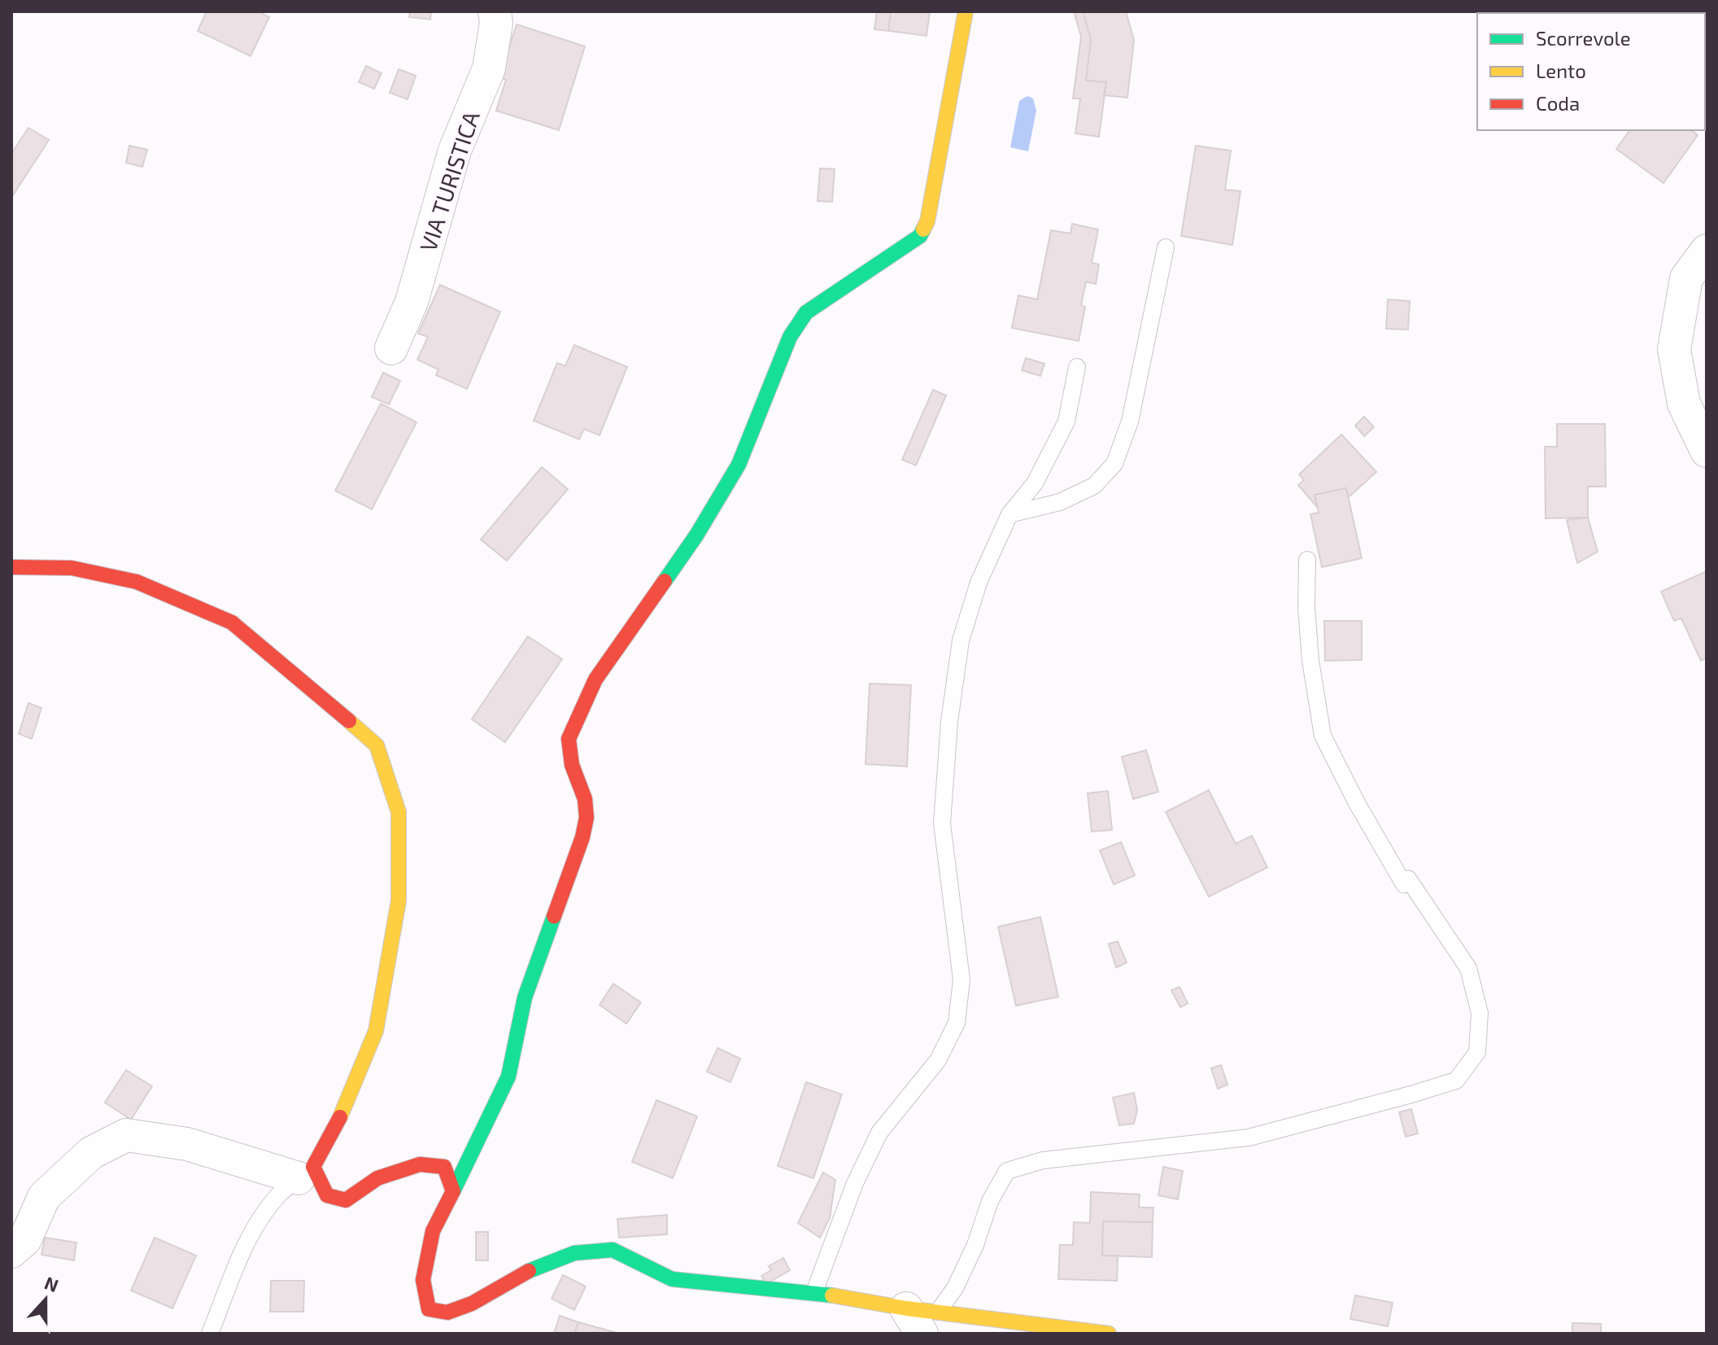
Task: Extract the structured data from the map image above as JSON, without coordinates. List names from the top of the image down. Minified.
{"streets":{"street":["VIA TURISTICA"]},"legend":["Scorrevole","Lento","Coda"],"north":"top"}
